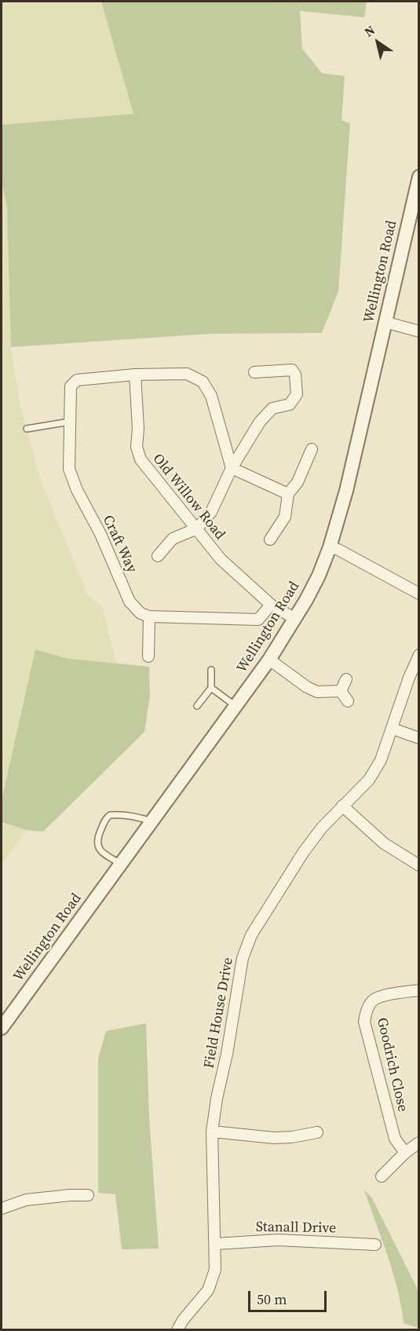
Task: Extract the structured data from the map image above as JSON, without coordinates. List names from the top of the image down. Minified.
{"streets":{"street":["Wellington Road","Old Willow Road","Craft Way","Field House Drive","Goodrich Close","Stanall Drive"]},"crossings":[["Old Willow Road","Craft Way"],["Field House Drive","Stanall Drive"]],"scale_bar":"50 m","north":"top left"}
